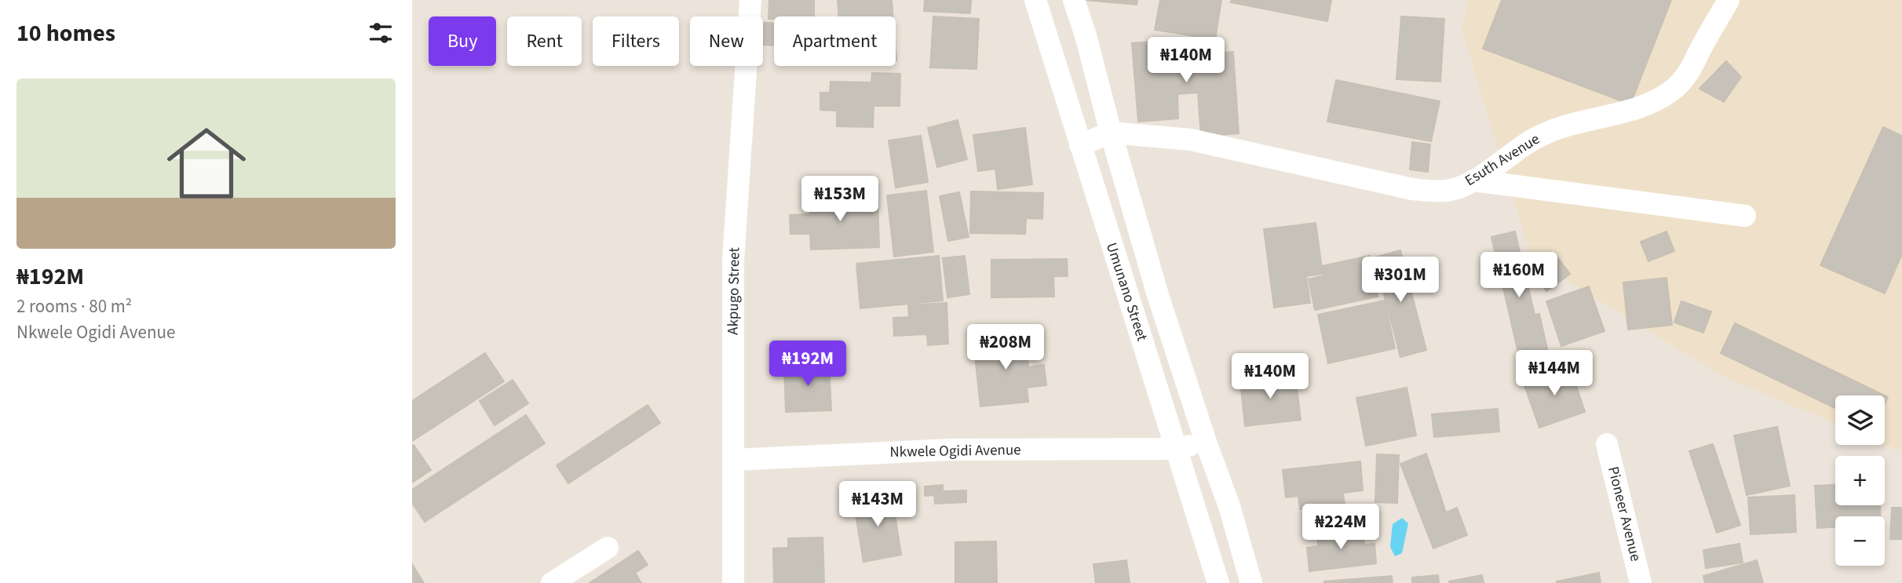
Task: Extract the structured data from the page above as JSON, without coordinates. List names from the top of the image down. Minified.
{"streets":{"street":["Esuth Avenue","Akpugo Street","Umunano Street","Nkwele Ogidi Avenue","Pioneer Avenue"]},"crossings":[["Esuth Avenue","Umunano Street"],["Akpugo Street","Nkwele Ogidi Avenue"],["Umunano Street","Nkwele Ogidi Avenue"]],"page":{"heading":"10 homes","chip":["Buy","Rent","Filters","New","Apartment"],"price":["₦140M","₦153M","₦160M","₦301M","₦208M","₦192M","₦144M","₦140M","₦143M","₦224M"],"list":[{"name":"₦192M","note":"2 rooms · 80 m² · Nkwele Ogidi Avenue"}],"map_buttons":["+","−"]}}
